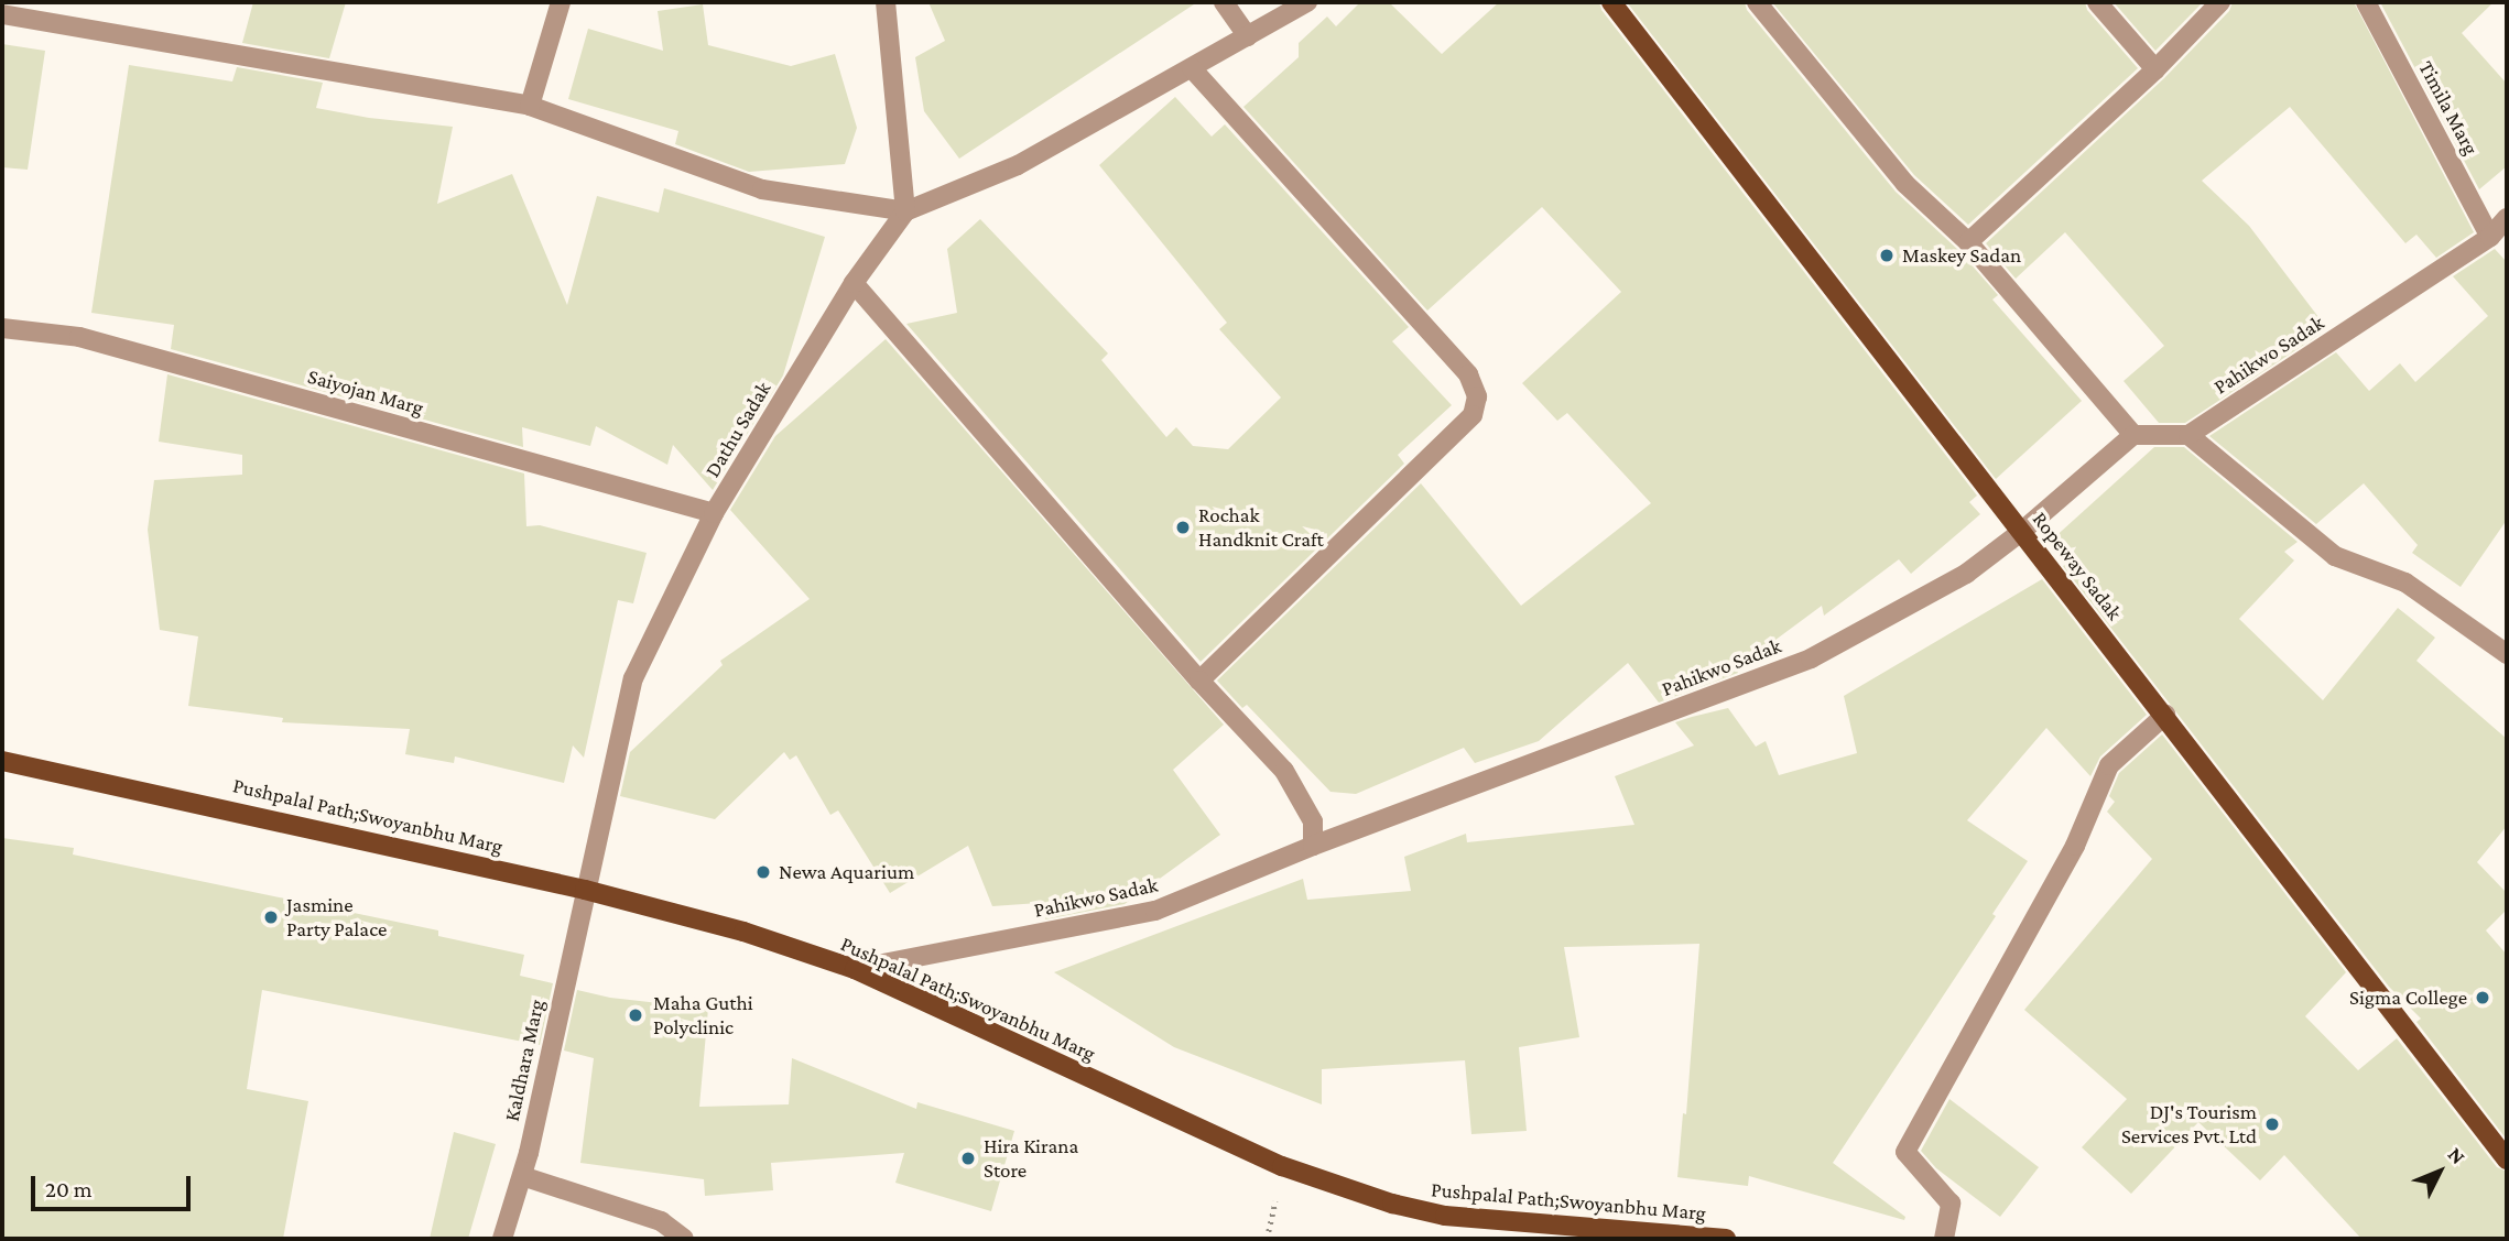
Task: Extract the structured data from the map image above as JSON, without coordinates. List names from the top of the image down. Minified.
{"streets":{"main road":["Ropeway Sadak","Pushpalal Path;Swoyanbhu Marg"],"street":["Timila Marg","Pahikwo Sadak","Saiyojan Marg","Dathu Sadak","Kaldhara Marg"]},"crossings":[["Timila Marg","Pahikwo Sadak"],["Pahikwo Sadak","Ropeway Sadak"],["Pahikwo Sadak","Pushpalal Path;Swoyanbhu Marg"],["Saiyojan Marg","Dathu Sadak"],["Dathu Sadak","Pushpalal Path;Swoyanbhu Marg"],["Dathu Sadak","Kaldhara Marg"],["Pushpalal Path;Swoyanbhu Marg","Kaldhara Marg"]],"places":["Maskey Sadan","Rochak Handknit Craft","Newa Aquarium","Jasmine Party Palace","Sigma College","Maha Guthi Polyclinic","DJ's Tourism Services Pvt. Ltd","Hira Kirana Store"],"scale_bar":"20 m","north":"top right"}
